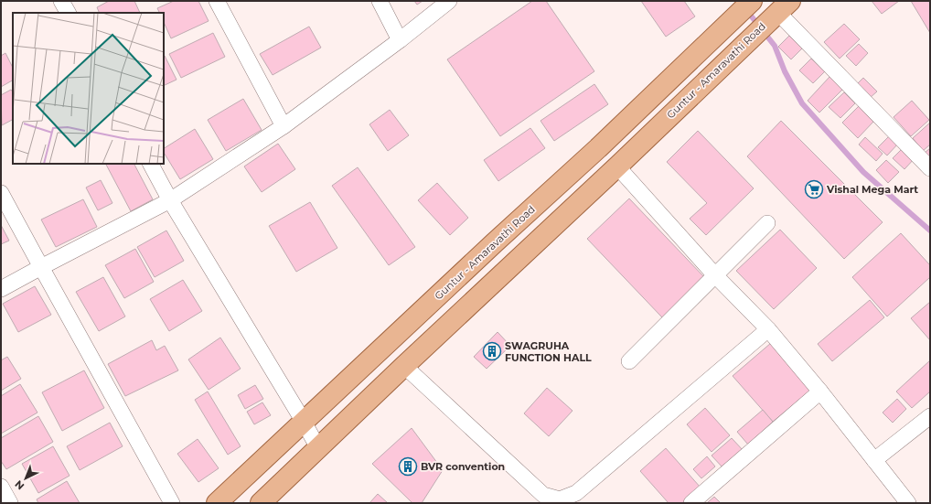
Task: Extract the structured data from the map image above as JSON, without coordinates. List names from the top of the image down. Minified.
{"streets":{"main road":["Guntur - Amaravathi Road"]},"places":{"supermarket":["Vishal Mega Mart"],"building":["SWAGRUHA FUNCTION HALL","BVR convention"]},"north":"bottom left"}
